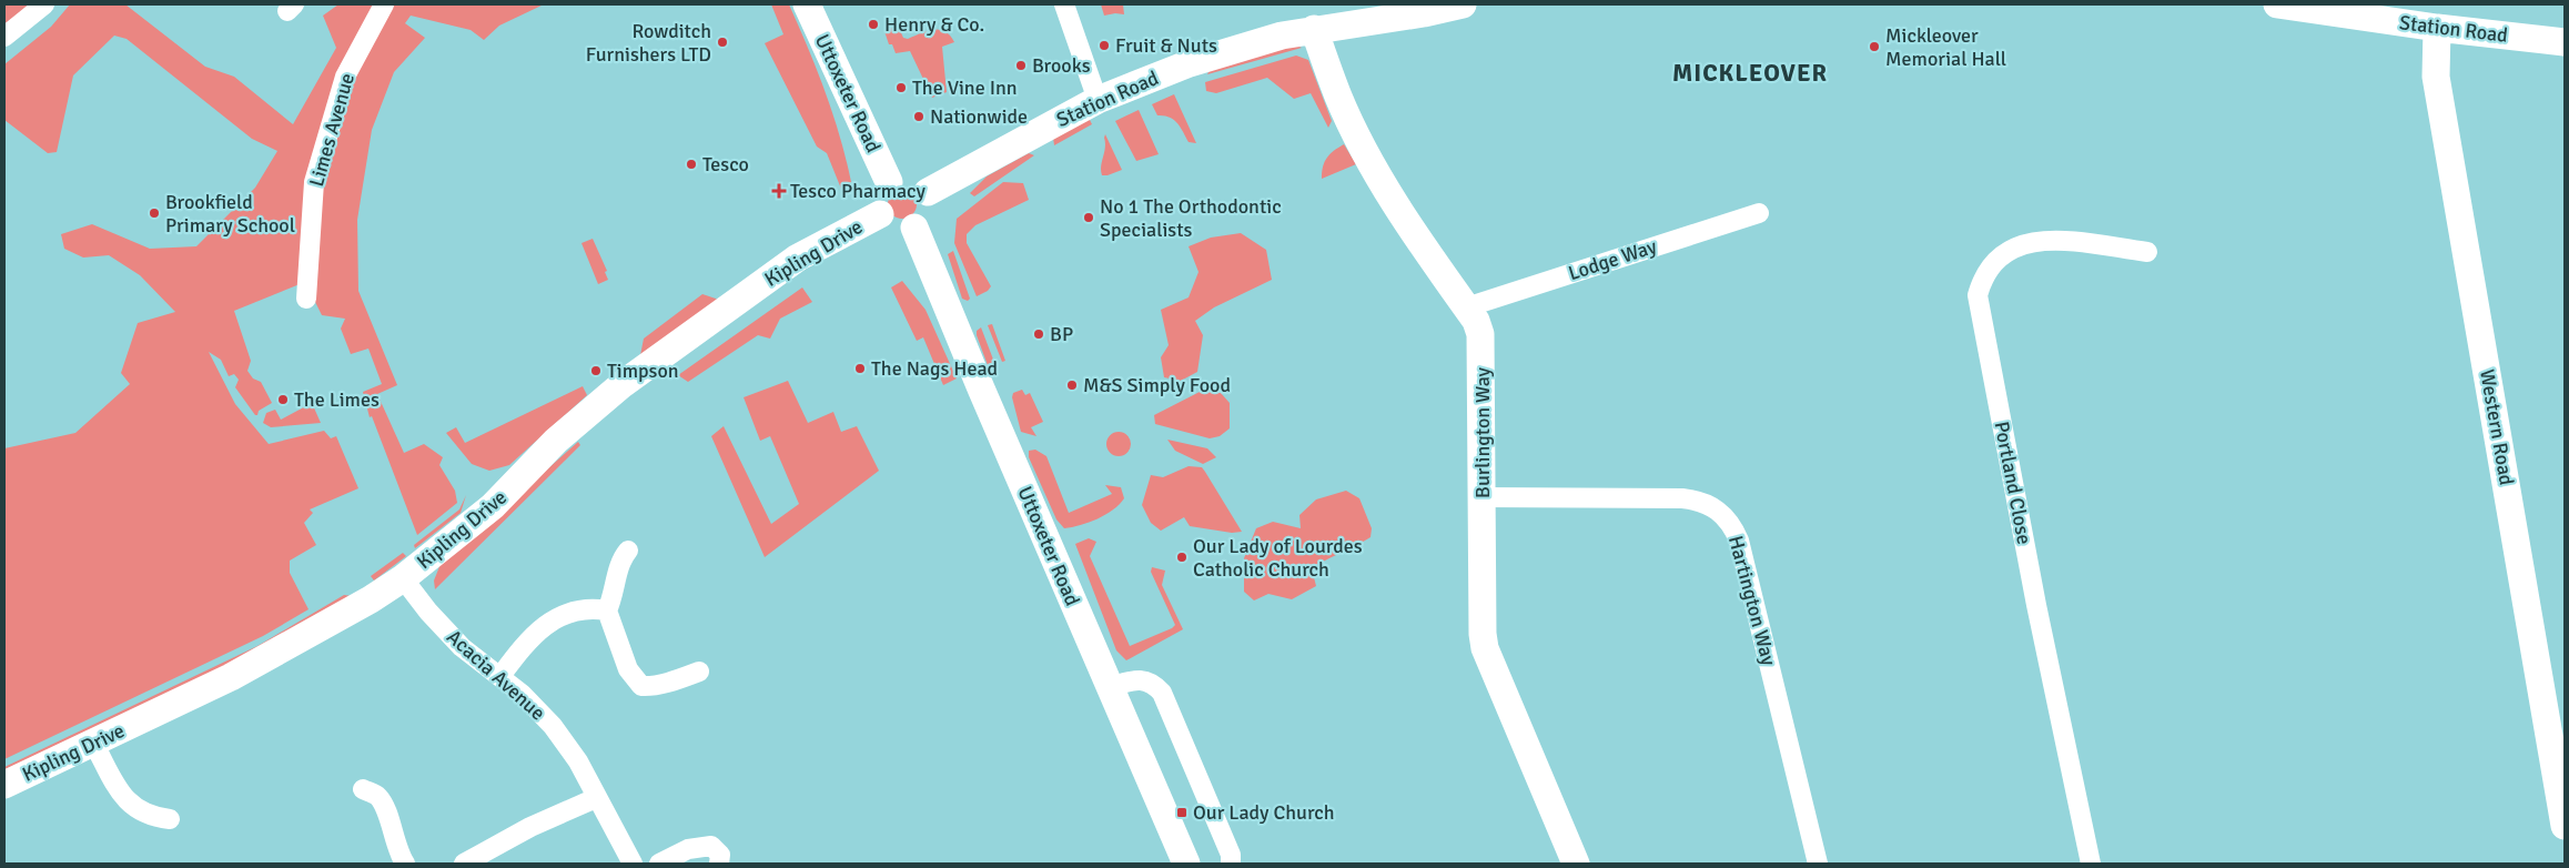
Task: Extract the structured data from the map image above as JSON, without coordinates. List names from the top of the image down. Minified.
{"streets":{"street":["Station Road","Uttoxeter Road","Limes Avenue","Kipling Drive","Lodge Way","Western Road","Burlington Way","Portland Close","Hartington Way","Acacia Avenue"]},"crossings":[["Station Road","Uttoxeter Road"],["Station Road","Kipling Drive"],["Station Road","Western Road"],["Station Road","Burlington Way"],["Uttoxeter Road","Kipling Drive"],["Kipling Drive","Acacia Avenue"],["Lodge Way","Burlington Way"],["Burlington Way","Hartington Way"]],"districts":["MICKLEOVER"],"places":{"other":["Henry & Co.","Rowditch Furnishers LTD","Fruit & Nuts","Mickleover Memorial Hall","Brooks","The Vine Inn","Nationwide","Tesco","Brookfield Primary School","No 1 The Orthodontic Specialists","BP","The Nags Head","Timpson","M&S Simply Food","The Limes","Our Lady of Lourdes Catholic Church"],"health":["Tesco Pharmacy"],"transit":["Our Lady Church"]}}
